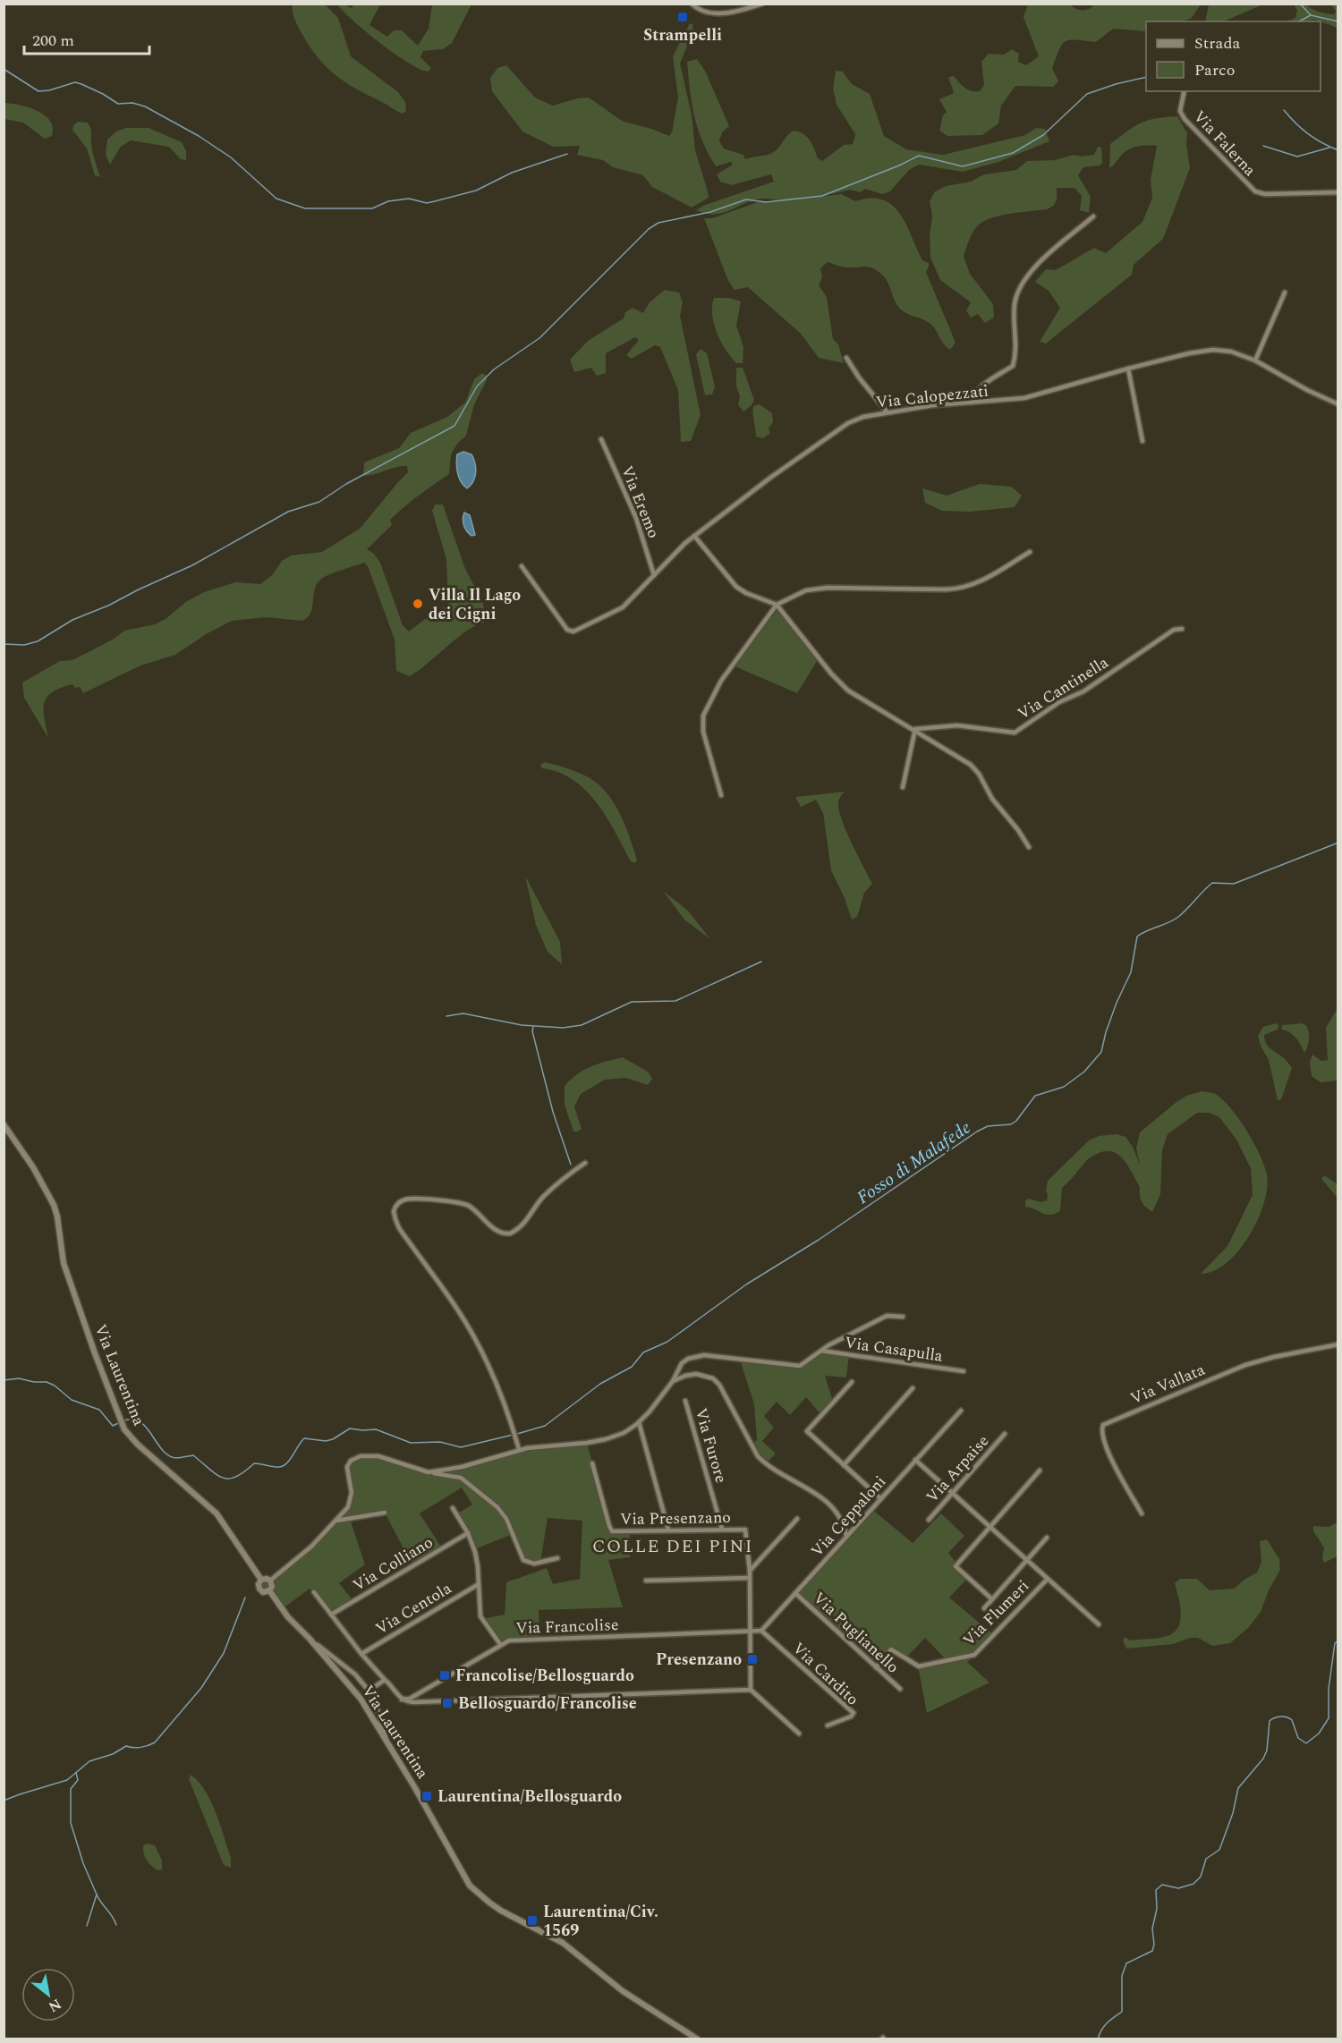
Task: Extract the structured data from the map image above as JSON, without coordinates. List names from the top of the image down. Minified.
{"streets":{"main road":["Via Laurentina"],"street":["Via Falerna","Via Calopezzati","Via Eremo","Via Cantinella","Via Casapulla","Via Vallata","Via Furore","Via Arpaise","Via Ceppaloni","Via Presenzano","Via Colliano","Via Centola","Via Flumeri","Via Francolise","Via Puglianello","Via Cardito"]},"crossings":[["Via Calopezzati","Via Eremo"],["Via Furore","Via Presenzano"],["Via Ceppaloni","Via Puglianello"],["Via Ceppaloni","Via Cardito"],["Via Presenzano","Via Francolise"],["Via Flumeri","Via Puglianello"]],"districts":["COLLE DEI PINI"],"water":["Fosso di Malafede"],"places":{"transit":["Strampelli","Presenzano","Francolise/Bellosguardo","Bellosguardo/Francolise","Laurentina/Bellosguardo","Laurentina/Civ. 1569"],"other":["Villa Il Lago dei Cigni"]},"legend":["Strada","Parco"],"scale_bar":"200 m","north":"bottom right"}
